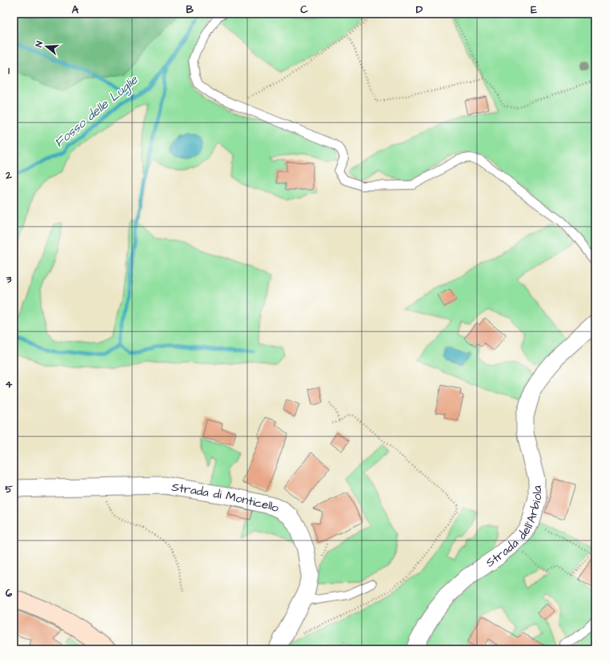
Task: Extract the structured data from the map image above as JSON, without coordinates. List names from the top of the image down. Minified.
{"streets":{"street":["Strada di Monticello","Strada dell'Arbiola"]},"water":["Fosso delle Luglie"],"north":"left","grid":{"columns":["A","B","C","D","E"],"rows":["1","2","3","4","5","6"]}}
